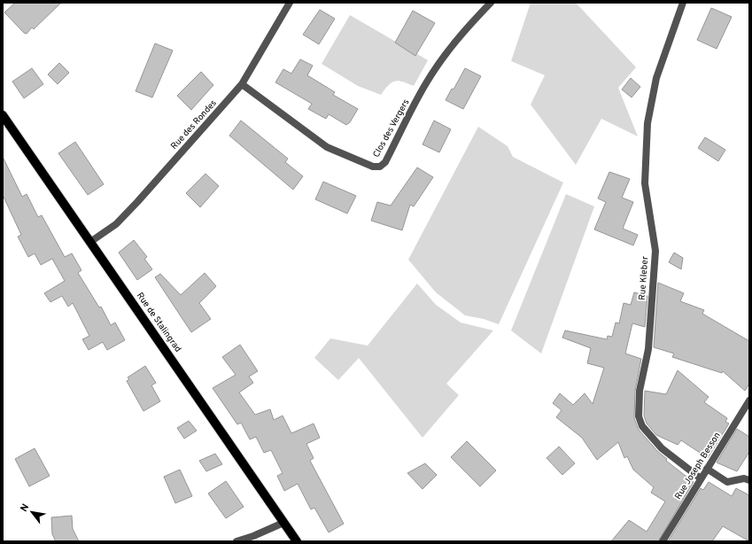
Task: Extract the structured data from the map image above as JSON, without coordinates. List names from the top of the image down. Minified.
{"streets":{"main road":["Rue de Stalingrad"],"street":["Rue des Rondes","Clos des Vergers","Rue Kleber","Rue Joseph Besson"]},"crossings":[["Rue des Rondes","Clos des Vergers"],["Rue des Rondes","Rue de Stalingrad"],["Rue Kleber","Rue Joseph Besson"]],"north":"top left"}
